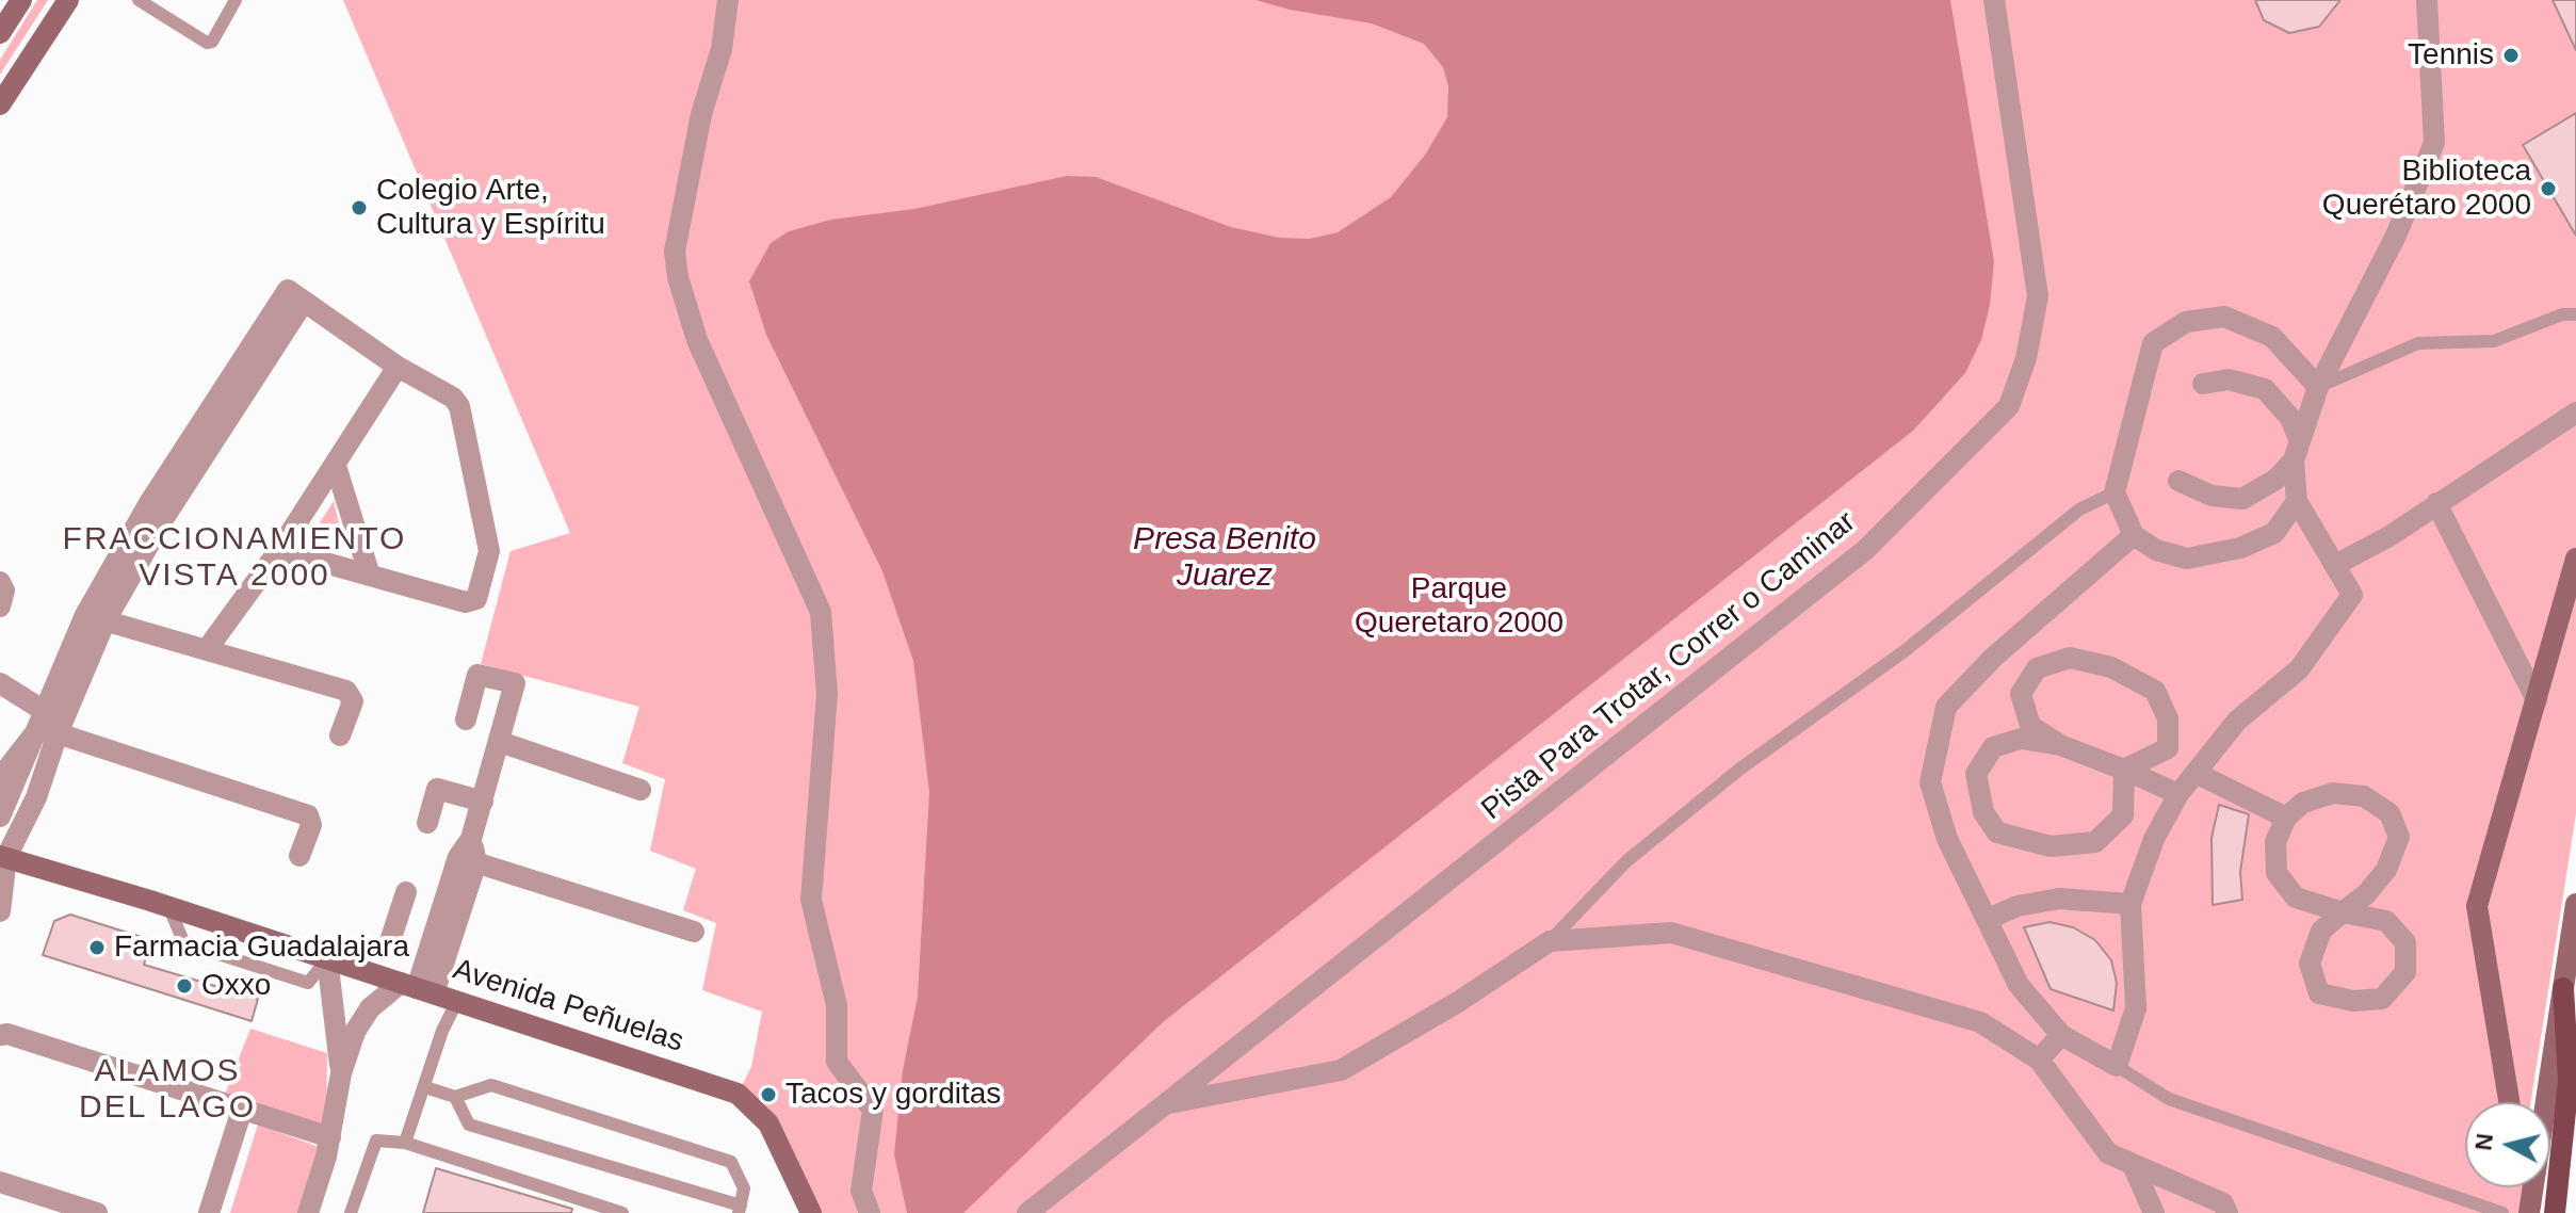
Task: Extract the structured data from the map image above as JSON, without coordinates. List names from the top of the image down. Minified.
{"streets":{"street":["Pista Para Trotar, Correr o Caminar","Avenida Peñuelas"]},"districts":["FRACCIONAMIENTO VISTA 2000","ALAMOS DEL LAGO"],"water":["Presa Benito Juarez"],"parks":["Parque Queretaro 2000"],"places":["Tennis","Biblioteca Querétaro 2000","Colegio Arte, Cultura y Espíritu","Farmacia Guadalajara","Oxxo","Tacos y gorditas"],"north":"left"}
